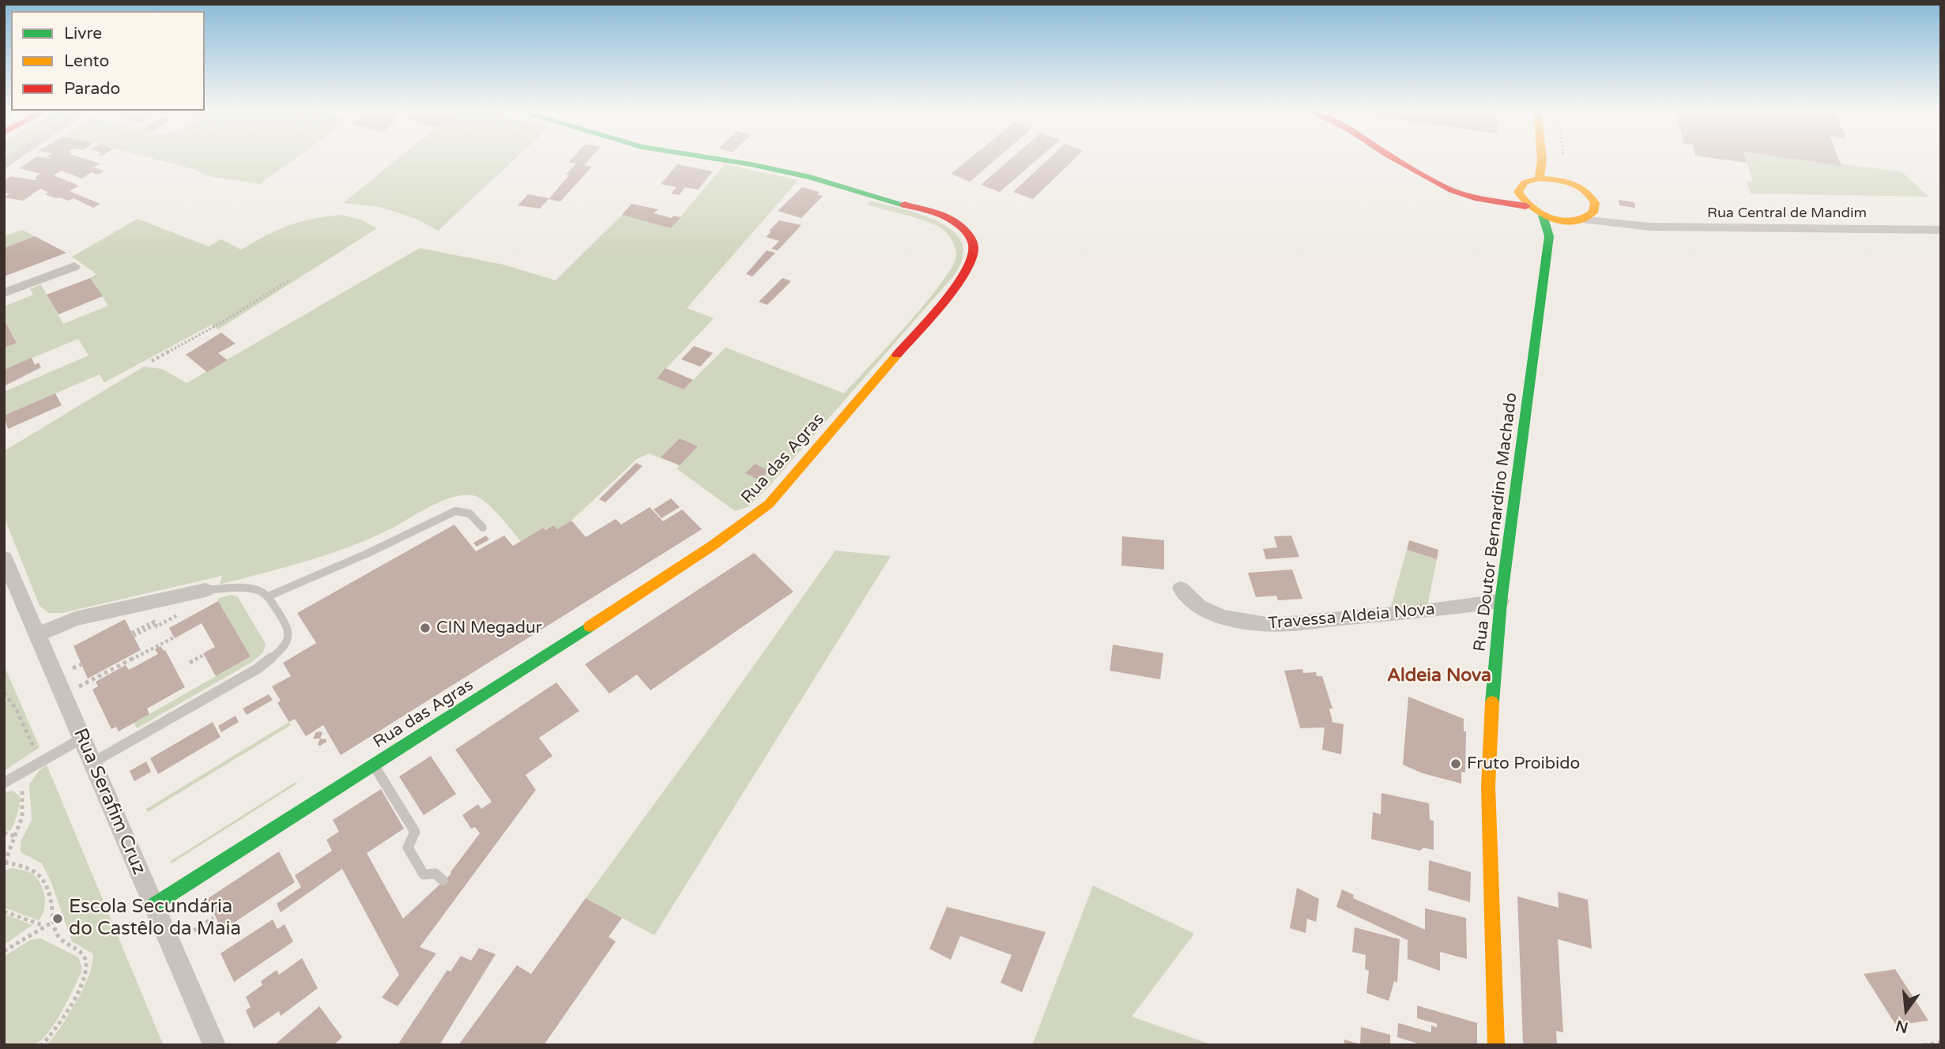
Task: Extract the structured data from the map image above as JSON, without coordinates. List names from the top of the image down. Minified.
{"streets":{"street":["Rua Central de Mandim","Rua das Agras","Rua Doutor Bernardino Machado","Travessa Aldeia Nova","Rua Serafim Cruz"]},"crossings":[["Rua das Agras","Rua Serafim Cruz"],["Rua Doutor Bernardino Machado","Travessa Aldeia Nova"]],"districts":["Aldeia Nova"],"places":["CIN Megadur","Fruto Proibido","Escola Secundária do Castêlo da Maia"],"legend":["Livre","Lento","Parado"],"north":"bottom"}
